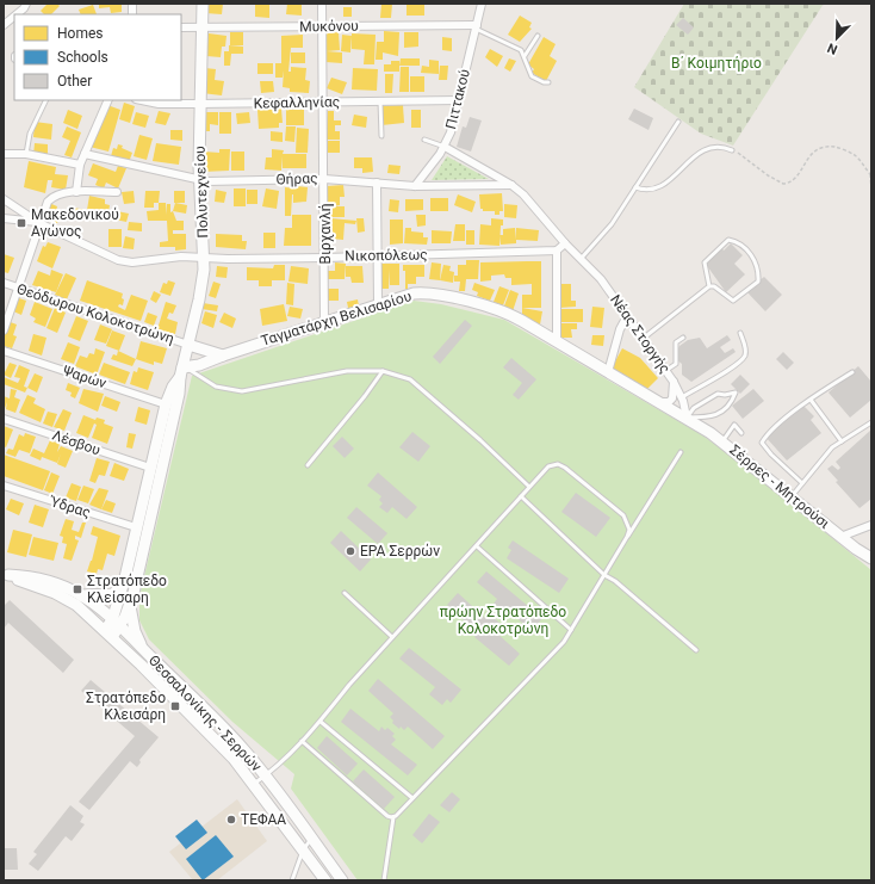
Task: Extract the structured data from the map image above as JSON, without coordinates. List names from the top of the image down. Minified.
{"streets":{"main road":["Πολυτεχνείου","Ταγματάρχη Βελισαρίου","Σέρρες - Μητρούσι","Θεσσαλονίκης - Σερρών"],"street":["Μυκόνου","Πιττακού","Κεφαλληνίας","Θήρας","Βιρχανλή","Νικοπόλεως","Θεόδωρου Κολοκοτρώνη","Νέας Στοργής","Ψαρών","Λέσβου","Ύδρας"]},"crossings":[["Μυκόνου","Πιττακού"],["Μυκόνου","Πολυτεχνείου"],["Μυκόνου","Βιρχανλή"],["Πιττακού","Κεφαλληνίας"],["Πιττακού","Θήρας"],["Πιττακού","Νέας Στοργής"],["Κεφαλληνίας","Πολυτεχνείου"],["Κεφαλληνίας","Βιρχανλή"],["Θήρας","Πολυτεχνείου"],["Θήρας","Βιρχανλή"],["Θήρας","Νέας Στοργής"],["Πολυτεχνείου","Νικοπόλεως"],["Πολυτεχνείου","Θεόδωρου Κολοκοτρώνη"],["Πολυτεχνείου","Ταγματάρχη Βελισαρίου"],["Πολυτεχνείου","Ψαρών"],["Πολυτεχνείου","Λέσβου"],["Πολυτεχνείου","Ύδρας"],["Πολυτεχνείου","Θεσσαλονίκης - Σερρών"],["Βιρχανλή","Νικοπόλεως"],["Βιρχανλή","Ταγματάρχη Βελισαρίου"],["Ταγματάρχη Βελισαρίου","Νέας Στοργής"],["Ταγματάρχη Βελισαρίου","Σέρρες - Μητρούσι"],["Νέας Στοργής","Σέρρες - Μητρούσι"]],"parks":["Β΄ Κοιμητήριο","πρώην Στρατόπεδο Κολοκοτρώνη"],"places":{"transit":["Μακεδονικού Αγώνος","Στρατόπεδο Κλείσαρη","Στρατόπεδο Κλεισάρη"],"other":["ΕΡΑ Σερρών","ΤΕΦΑΑ"]},"legend":["Homes","Schools","Other"],"north":"bottom left"}
